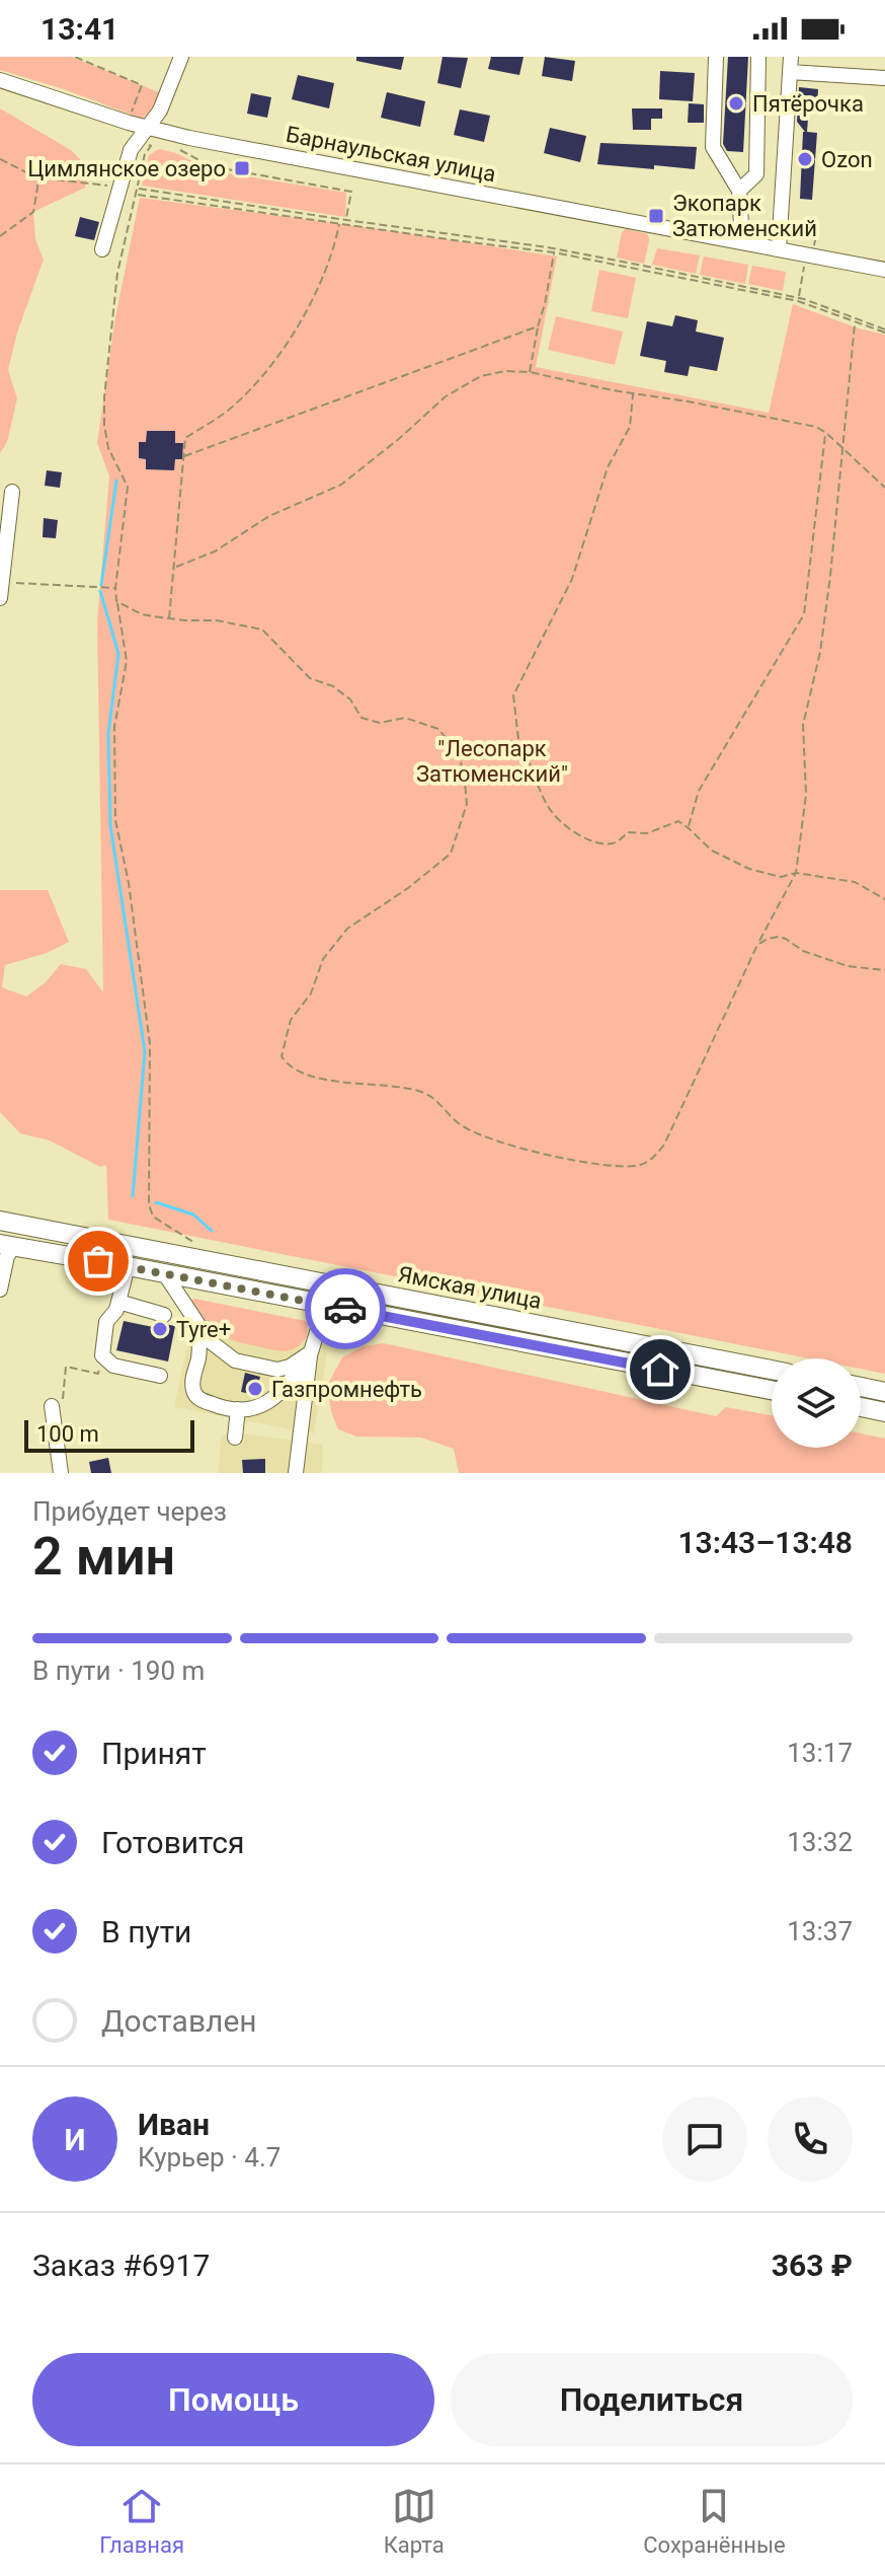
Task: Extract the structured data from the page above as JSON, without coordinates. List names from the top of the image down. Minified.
{"streets":{"main road":["Ямская улица"],"street":["Барнаульская улица"]},"parks":["\"Лесопарк Затюменский\""],"places":{"other":["Пятёрочка","Ozon","Tyre+","Газпромнефть"],"transit":["Цимлянское озеро","Экопарк Затюменский"]},"scale_bar":"100 m","page":{"status":"13:41","scale":"100 m","heading":["2 мин","Прибудет через","13:43–13:48"],"panel":["Иван","Курьер · 4.7","Заказ #6917","363 ₽"],"bar":"В пути · 190 m","list":[["Принят","13:17"],["Готовится","13:32"],["В пути","13:37"],"Доставлен"],"round":"И","buttons":["Помощь","Поделиться"],"tabs":["Главная","Карта","Сохранённые"]}}
